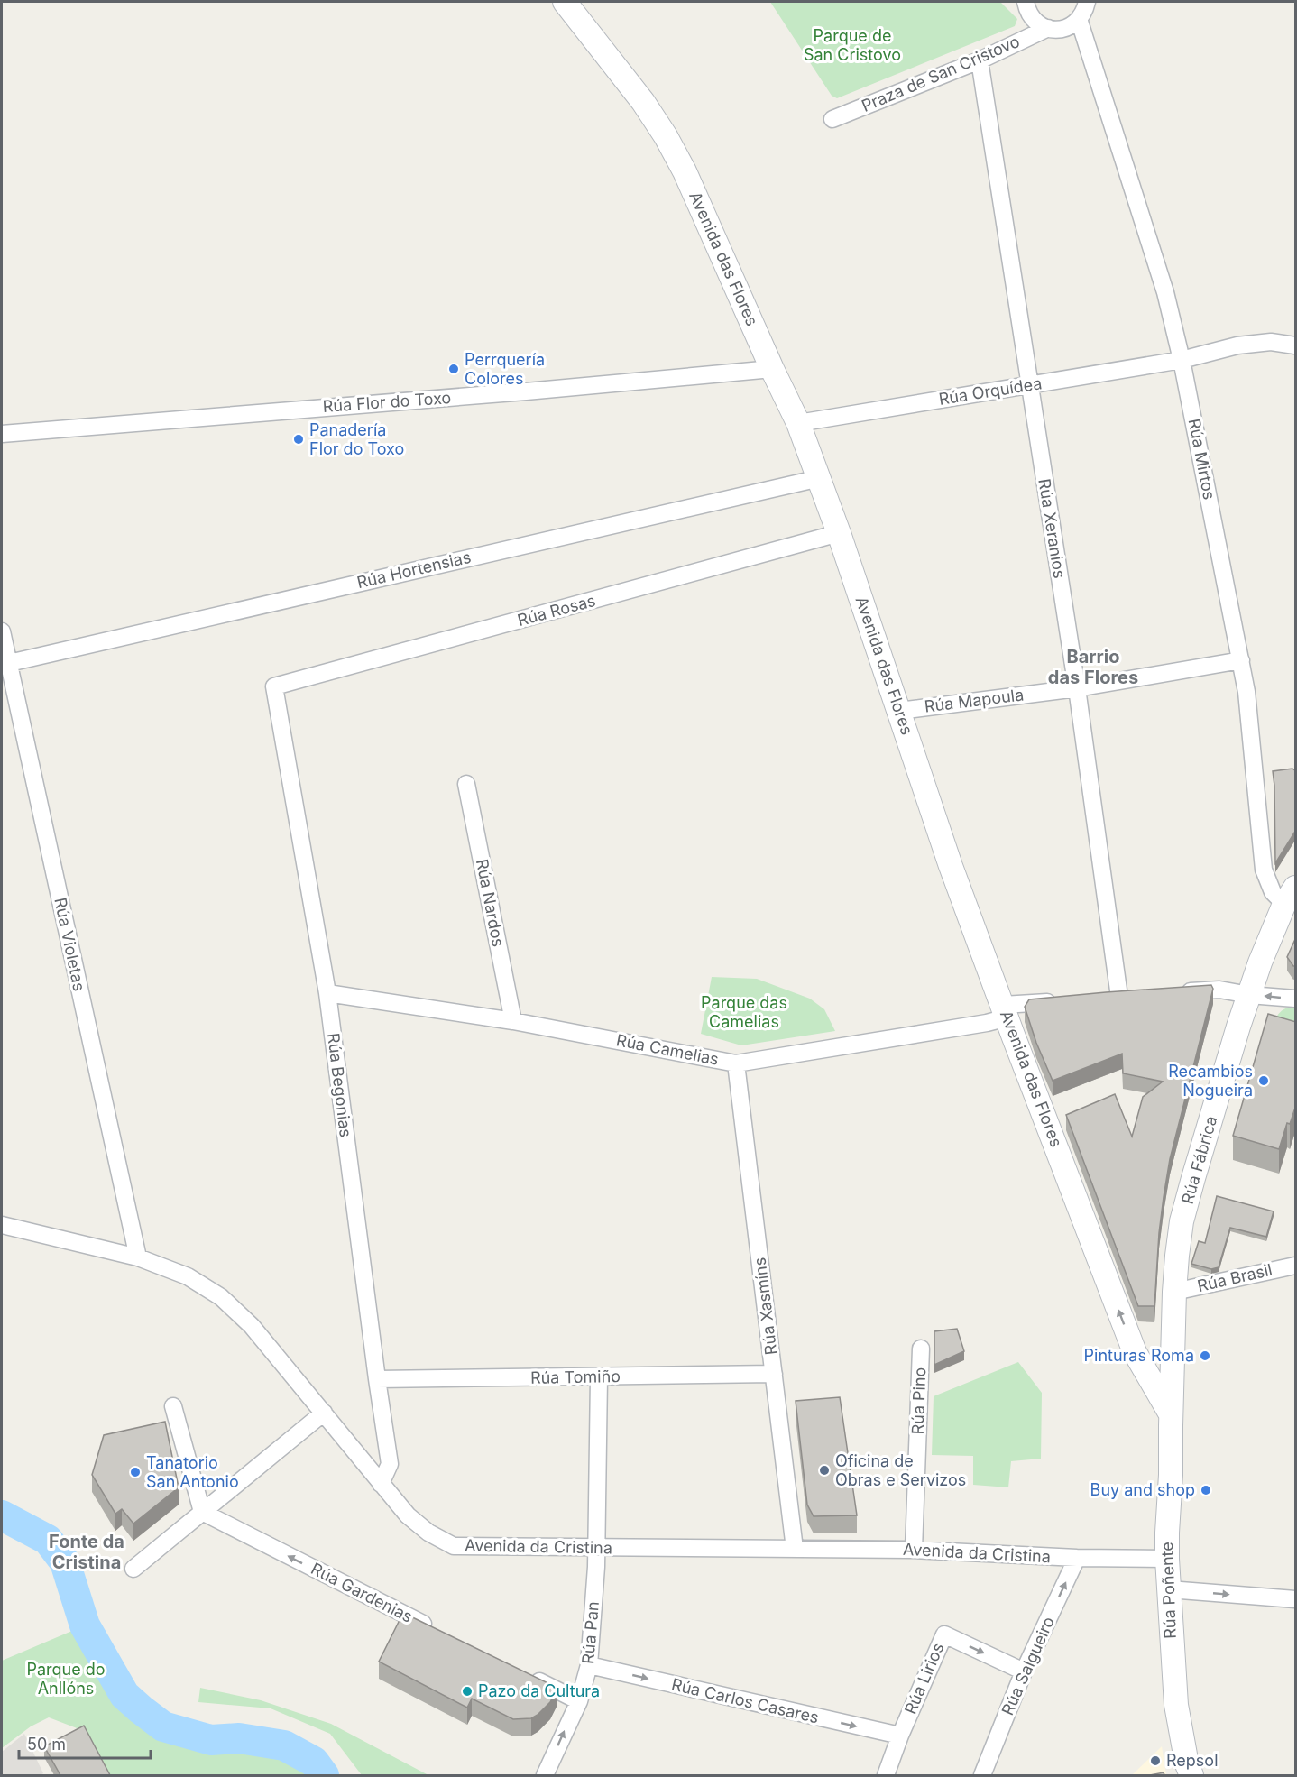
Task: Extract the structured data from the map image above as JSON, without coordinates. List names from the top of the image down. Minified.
{"streets":{"street":["Praza de San Cristovo","Avenida das Flores","Rúa Orquídea","Rúa Flor do Toxo","Rúa Mirtos","Rúa Xeranios","Rúa Hortensias","Rúa Rosas","Rúa Mapoula","Rúa Nardos","Rúa Violetas","Rúa Camelias","Rúa Begonias","Rúa Fábrica","Rúa Brasil","Rúa Xasmíns","Rúa Tomiño","Rúa Pino","Avenida da Cristina","Rúa Poñente","Rúa Gardenias","Rúa Pan","Rúa Salgueiro","Rúa Lirios","Rúa Carlos Casares"]},"crossings":[["Praza de San Cristovo","Rúa Xeranios"],["Avenida das Flores","Rúa Orquídea"],["Avenida das Flores","Rúa Flor do Toxo"],["Avenida das Flores","Rúa Hortensias"],["Avenida das Flores","Rúa Rosas"],["Avenida das Flores","Rúa Mapoula"],["Avenida das Flores","Rúa Camelias"],["Avenida das Flores","Rúa Fábrica"],["Avenida das Flores","Rúa Poñente"],["Rúa Orquídea","Rúa Mirtos"],["Rúa Orquídea","Rúa Xeranios"],["Rúa Mirtos","Rúa Mapoula"],["Rúa Mirtos","Rúa Fábrica"],["Rúa Xeranios","Rúa Mapoula"],["Rúa Hortensias","Rúa Violetas"],["Rúa Rosas","Rúa Begonias"],["Rúa Nardos","Rúa Camelias"],["Rúa Violetas","Avenida da Cristina"],["Rúa Camelias","Rúa Begonias"],["Rúa Camelias","Rúa Xasmíns"],["Rúa Begonias","Rúa Tomiño"],["Rúa Begonias","Avenida da Cristina"],["Rúa Fábrica","Rúa Brasil"],["Rúa Fábrica","Rúa Poñente"],["Rúa Xasmíns","Rúa Tomiño"],["Rúa Xasmíns","Avenida da Cristina"],["Rúa Tomiño","Rúa Pan"],["Rúa Pino","Avenida da Cristina"],["Avenida da Cristina","Rúa Poñente"],["Avenida da Cristina","Rúa Pan"],["Avenida da Cristina","Rúa Salgueiro"],["Rúa Pan","Rúa Carlos Casares"],["Rúa Salgueiro","Rúa Lirios"],["Rúa Lirios","Rúa Carlos Casares"]],"one_way":["Rúa Gardenias","Rúa Salgueiro","Rúa Carlos Casares"],"districts":["Barrio das Flores","Fonte da Cristina"],"parks":["Parque de San Cristovo","Parque das Camelias","Parque do Anllóns"],"places":["Perrquería Colores","Panadería Flor do Toxo","Recambios Nogueira","Pinturas Roma","Oficina de Obras e Servizos","Tanatorio San Antonio","Buy and shop","Pazo da Cultura","Repsol"],"scale_bar":"50 m"}
